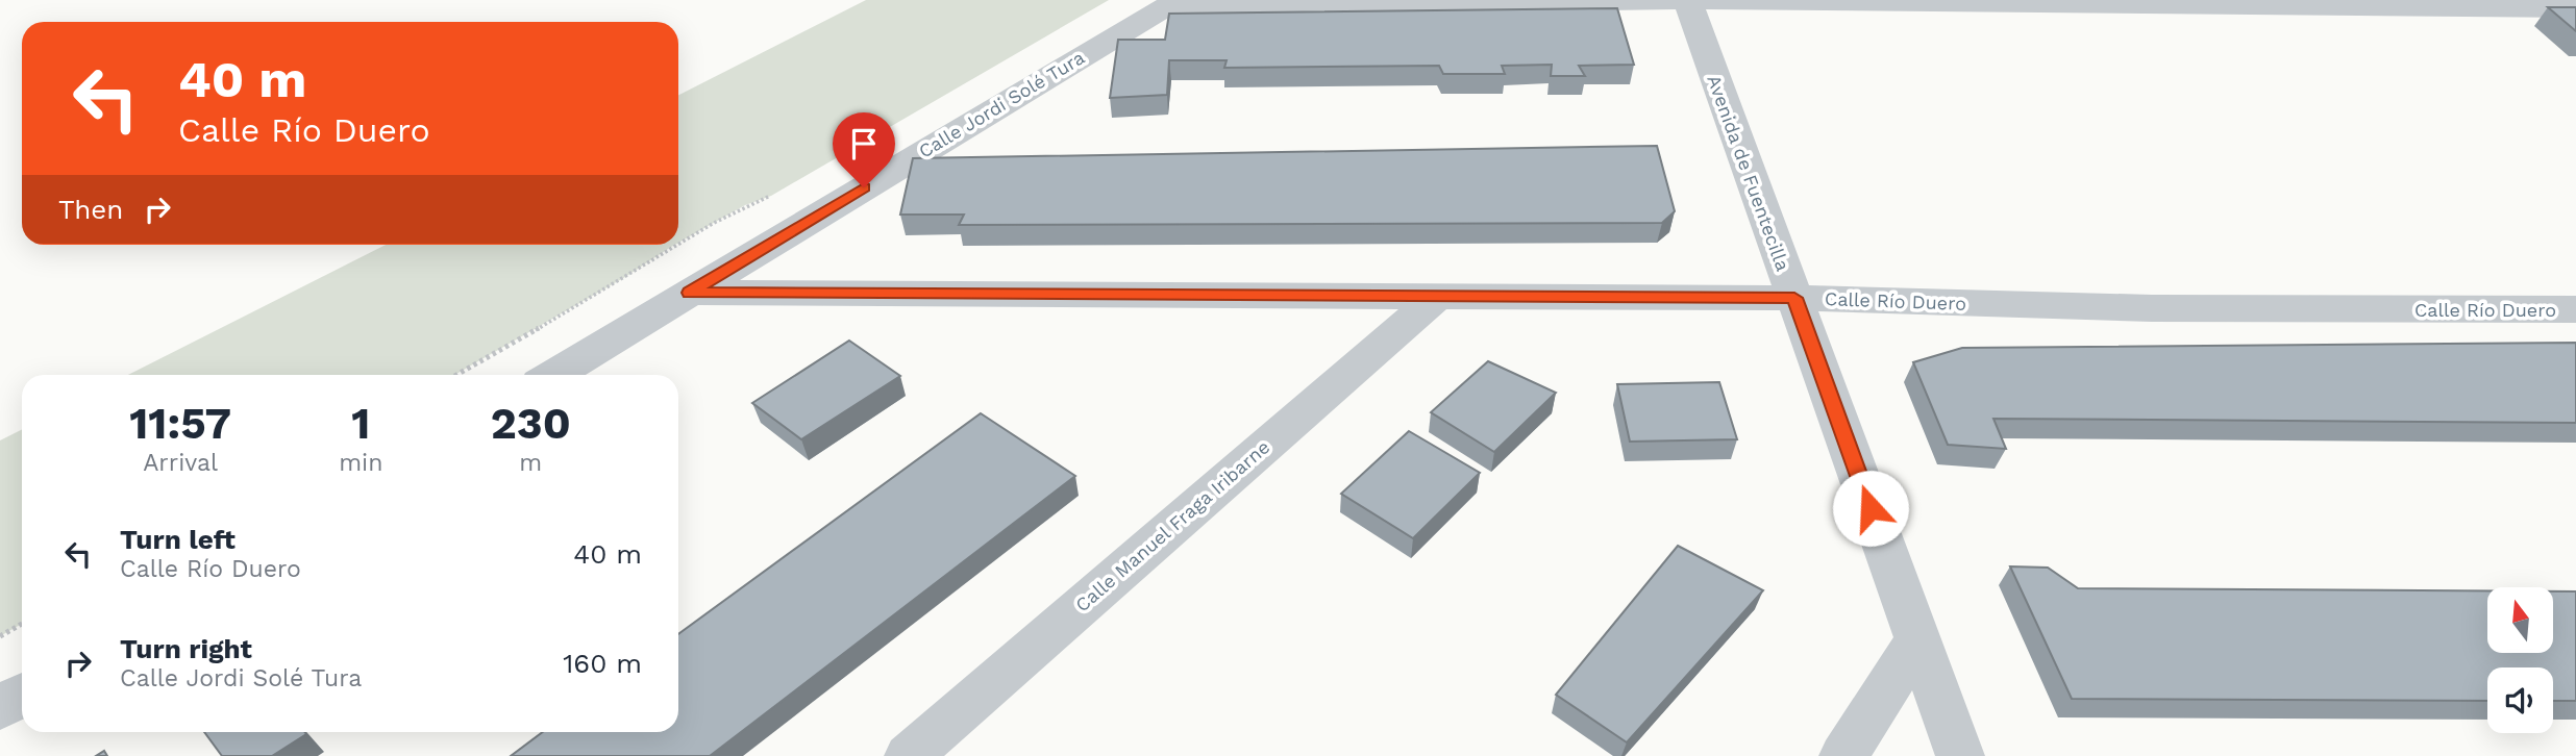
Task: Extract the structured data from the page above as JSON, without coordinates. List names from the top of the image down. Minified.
{"streets":{"street":["Calle Jordi Solé Tura","Avenida de Fuentecilla","Calle Río Duero","Calle Manuel Fraga Iribarne"]},"crossings":[["Calle Jordi Solé Tura","Avenida de Fuentecilla"],["Calle Jordi Solé Tura","Calle Río Duero"],["Avenida de Fuentecilla","Calle Río Duero"],["Calle Río Duero","Calle Manuel Fraga Iribarne"]],"north":"top","page":{"turn":["40 m","Calle Río Duero"],"then":"Then","eta":["11:57","Arrival","1","min","230","m"],"list":[{"name":"Turn left","note":"Calle Río Duero","value":"40 m"},{"name":"Turn right","note":"Calle Jordi Solé Tura","value":"160 m"}]}}
